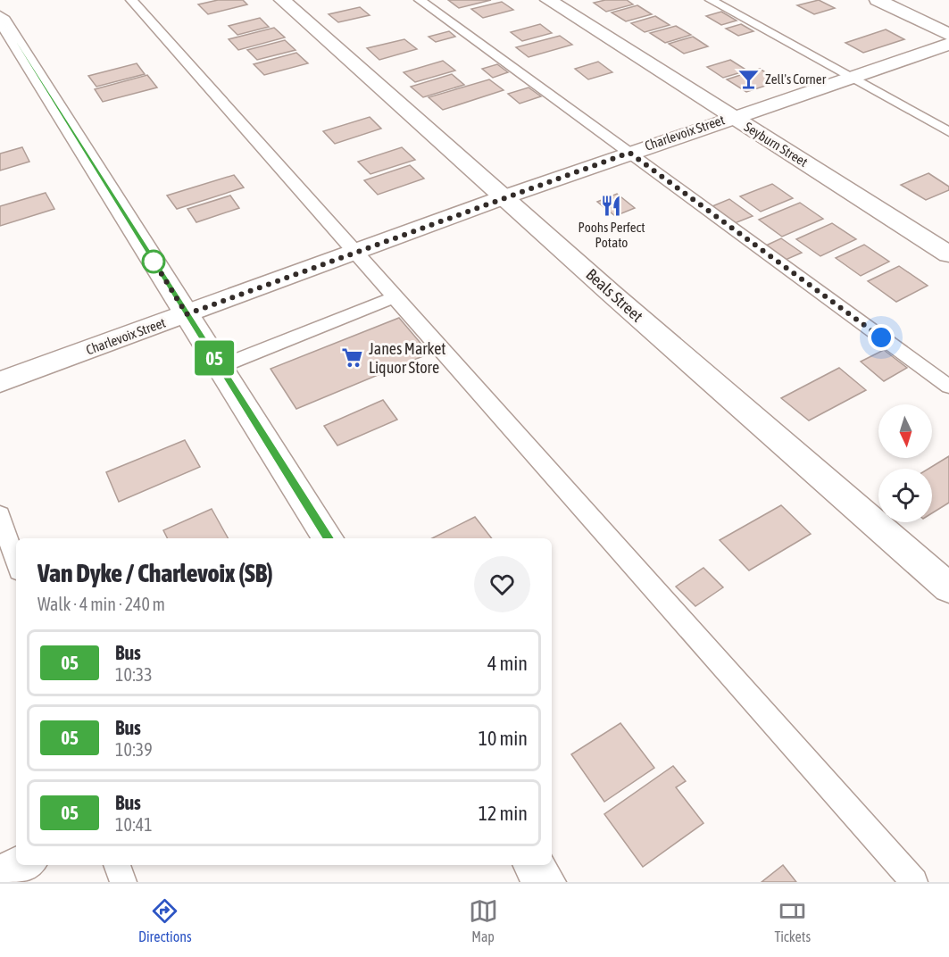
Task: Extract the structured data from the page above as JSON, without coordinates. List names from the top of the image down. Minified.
{"streets":{"street":["Charlevoix Street","Seyburn Street","Beals Street"]},"crossings":[["Charlevoix Street","Seyburn Street"],["Charlevoix Street","Beals Street"]],"places":{"bar":["Zell's Corner"],"restaurant":["Poohs Perfect Potato"],"supermarket":["Janes Market Liquor Store"]},"lines":["bus line 05"],"north":"bottom","page":{"on_map":"05","heading":["Van Dyke / Charlevoix (SB)","Walk · 4 min · 240 m"],"list":[{"mark":"05","name":"Bus","note":"10:33","value":"4 min"},{"mark":"05","name":"Bus","note":"10:39","value":"10 min"},{"mark":"05","name":"Bus","note":"10:41","value":"12 min"}],"tabs":["Directions","Map","Tickets"]}}
